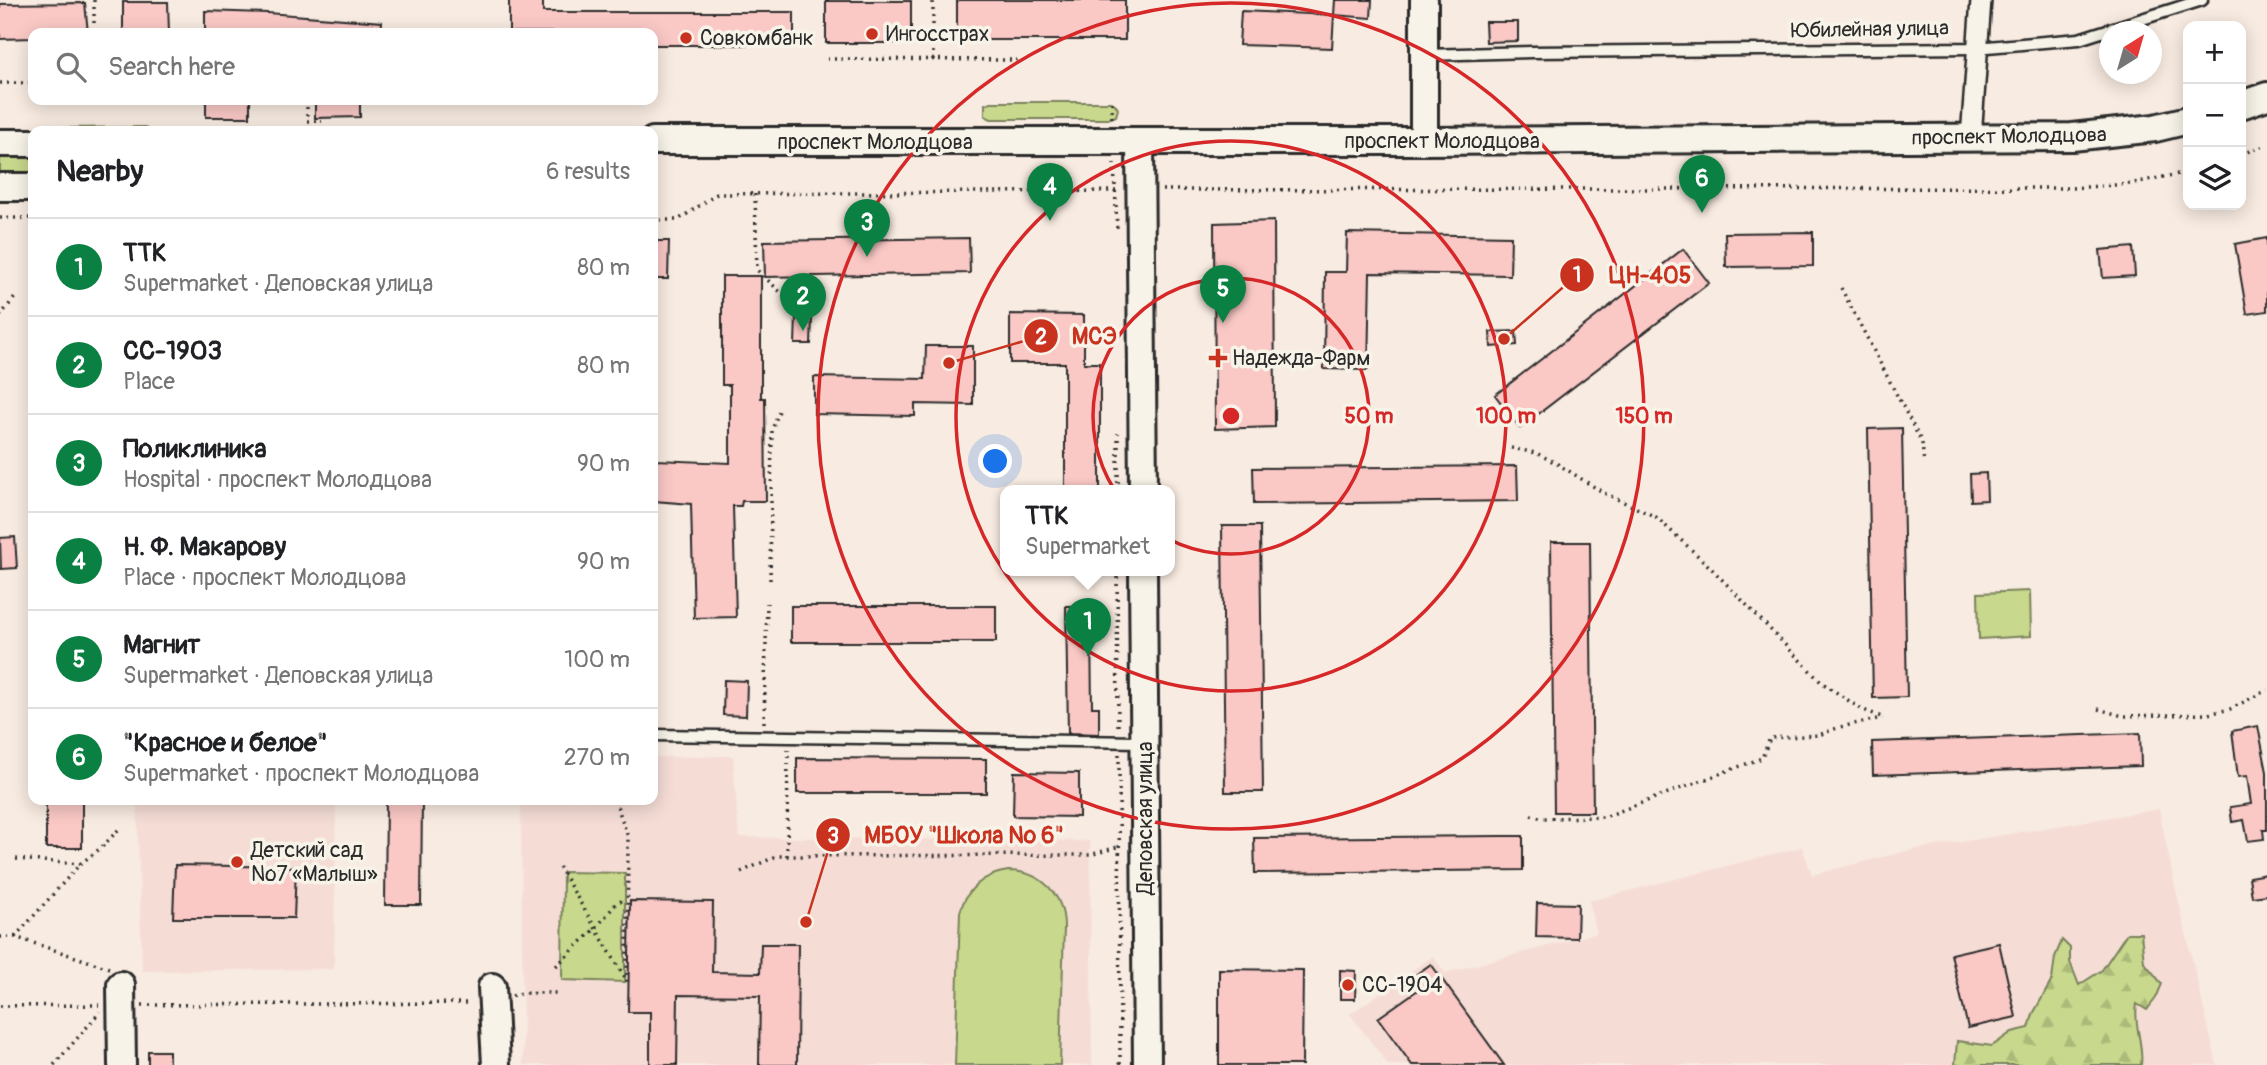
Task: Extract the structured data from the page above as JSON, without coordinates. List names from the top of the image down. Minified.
{"streets":{"main road":["проспект Молодцова","Деповская улица"],"lane":["Юбилейная улица"]},"places":{"other":["Ингосстрах","Совкомбанк","ЦН-405","МСЭ","Детский сад №7 «Малыш»","МБОУ \"Школа № 6\"","СС-1904"],"health":["Надежда-Фарм"]},"north":"top right","page":{"map_buttons":["+","−"],"search":"Search here","heading":["Nearby","6 results"],"pins":["6","4","3","5","2","1"],"list":[{"mark":"1","name":"ТТК","note":"Supermarket · Деповская улица","value":"80 m"},{"mark":"2","name":"СС-1903","note":"Place","value":"80 m"},{"mark":"3","name":"Поликлиника","note":"Hospital · проспект Молодцова","value":"90 m"},{"mark":"4","name":"Н. Ф. Макарову","note":"Place · проспект Молодцова","value":"90 m"},{"mark":"5","name":"Магнит","note":"Supermarket · Деповская улица","value":"100 m"},{"mark":"6","name":"\"Красное и белое\"","note":"Supermarket · проспект Молодцова","value":"270 m"}],"popup":["ТТК","Supermarket"]},"rings":["50 m","100 m","150 m"]}
